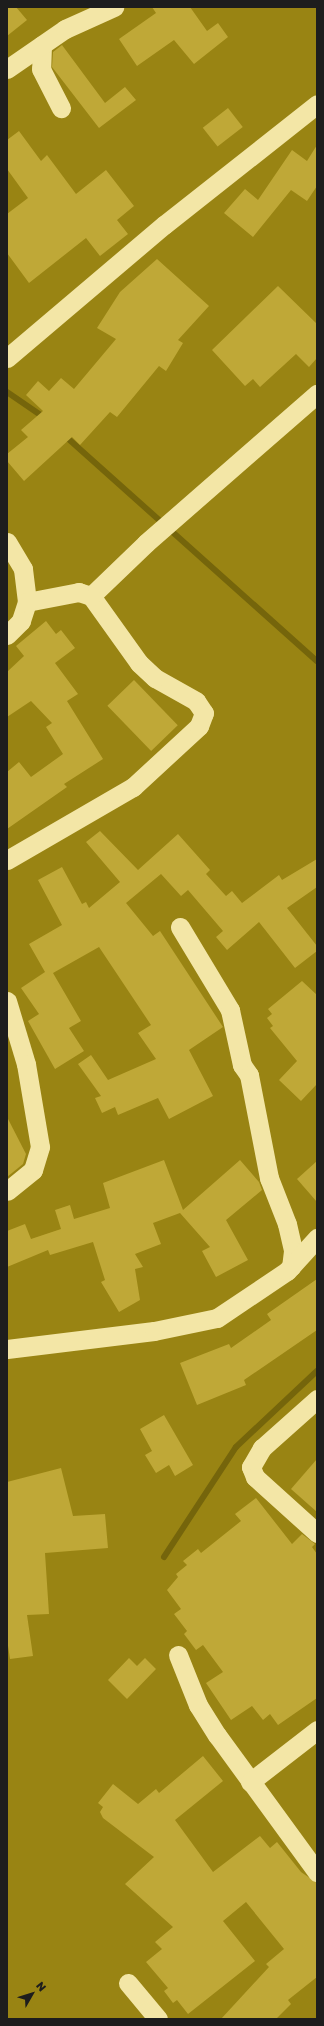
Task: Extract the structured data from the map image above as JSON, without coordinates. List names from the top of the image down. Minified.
{"north":"top right"}
